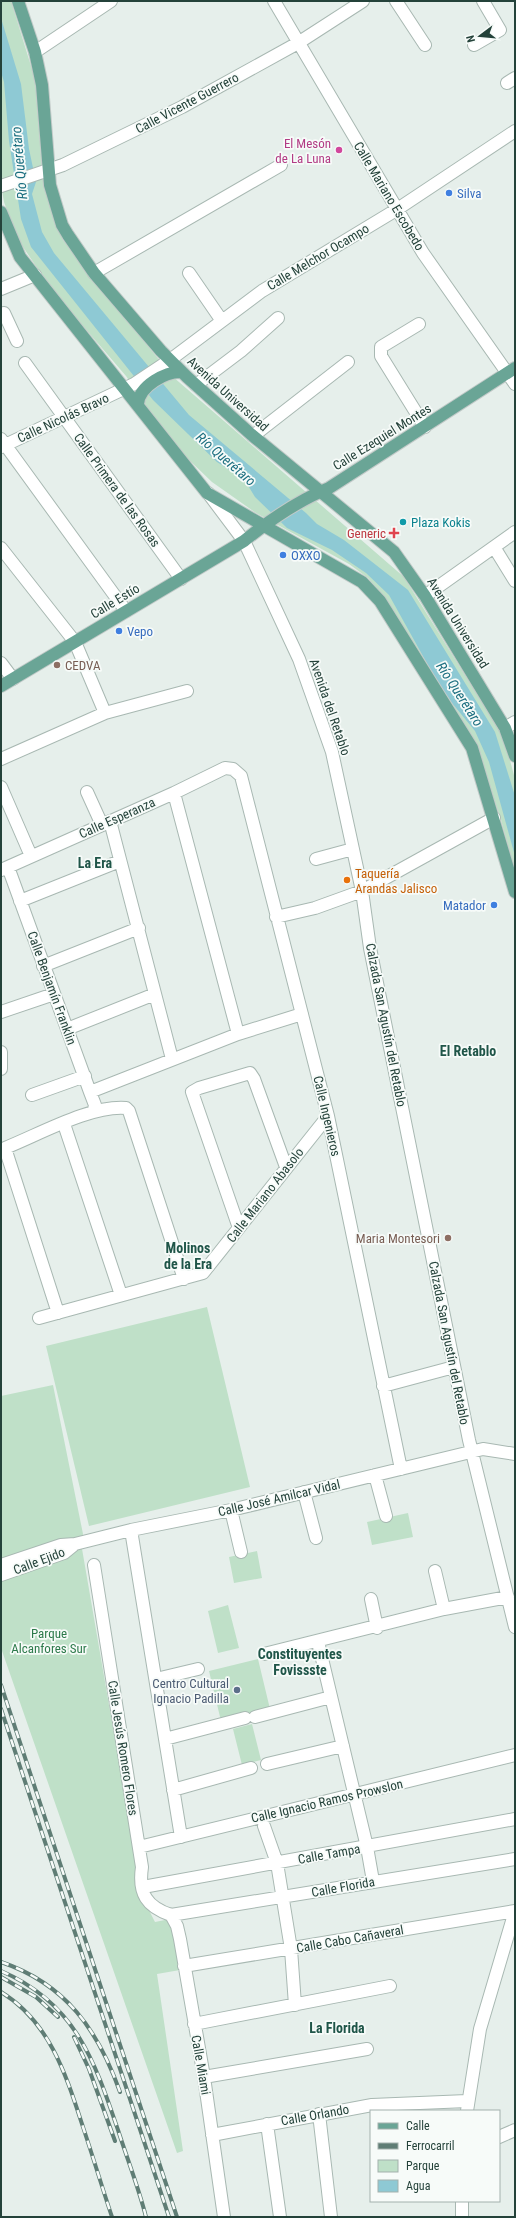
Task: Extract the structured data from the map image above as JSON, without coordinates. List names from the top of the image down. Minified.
{"streets":{"main road":["Avenida Universidad","Calle Ezequiel Montes","Calle Estío"],"street":["Calle Vicente Guerrero","Calle Mariano Escobedo","Calle Melchor Ocampo","Calle Nicolás Bravo","Calle Primera de las Rosas","Avenida del Retablo","Calle Esperanza","Calle Benjamín Franklin","Calzada San Agustín del Retablo","Calle Ingenieros","Calle Mariano Abasolo","Calle José Amilcar Vidal","Calle Ejido","Calle Jesús Romero Flores","Calle Ignacio Ramos Prowslon","Calle Tampa","Calle Florida","Calle Cabo Cañaveral","Calle Miami","Calle Orlando"]},"crossings":[["Calle Vicente Guerrero","Calle Mariano Escobedo"],["Calle Vicente Guerrero","Avenida Universidad"],["Calle Mariano Escobedo","Calle Melchor Ocampo"],["Calle Mariano Escobedo","Calle Ezequiel Montes"],["Calle Melchor Ocampo","Avenida Universidad"],["Avenida Universidad","Calle Ezequiel Montes"],["Calle Nicolás Bravo","Calle Primera de las Rosas"],["Calle Primera de las Rosas","Calle Estío"],["Calle Estío","Avenida del Retablo"],["Avenida del Retablo","Calzada San Agustín del Retablo"],["Calle Esperanza","Calle Benjamín Franklin"],["Calle Esperanza","Calle Ingenieros"],["Calzada San Agustín del Retablo","Calle José Amilcar Vidal"],["Calle Ingenieros","Calle Mariano Abasolo"],["Calle Ingenieros","Calle José Amilcar Vidal"],["Calle José Amilcar Vidal","Calle Ejido"],["Calle Jesús Romero Flores","Calle Ignacio Ramos Prowslon"],["Calle Jesús Romero Flores","Calle Tampa"],["Calle Jesús Romero Flores","Calle Florida"],["Calle Jesús Romero Flores","Calle Miami"],["Calle Florida","Calle Miami"],["Calle Cabo Cañaveral","Calle Miami"],["Calle Miami","Calle Orlando"]],"districts":["La Era","El Retablo","Molinos de la Era","Constituyentes Fovissste","La Florida"],"water":["Río Querétaro"],"parks":["Parque Alcanfores Sur"],"places":{"other":["El Mesón de La Luna","Silva","Plaza Kokis","OXXO","Vepo","CEDVA","Taquería Arandas Jalisco","Matador","Maria Montesori","Centro Cultural Ignacio Padilla"],"health":["Generic"]},"legend":["Calle","Ferrocarril","Parque","Agua"],"north":"left"}
